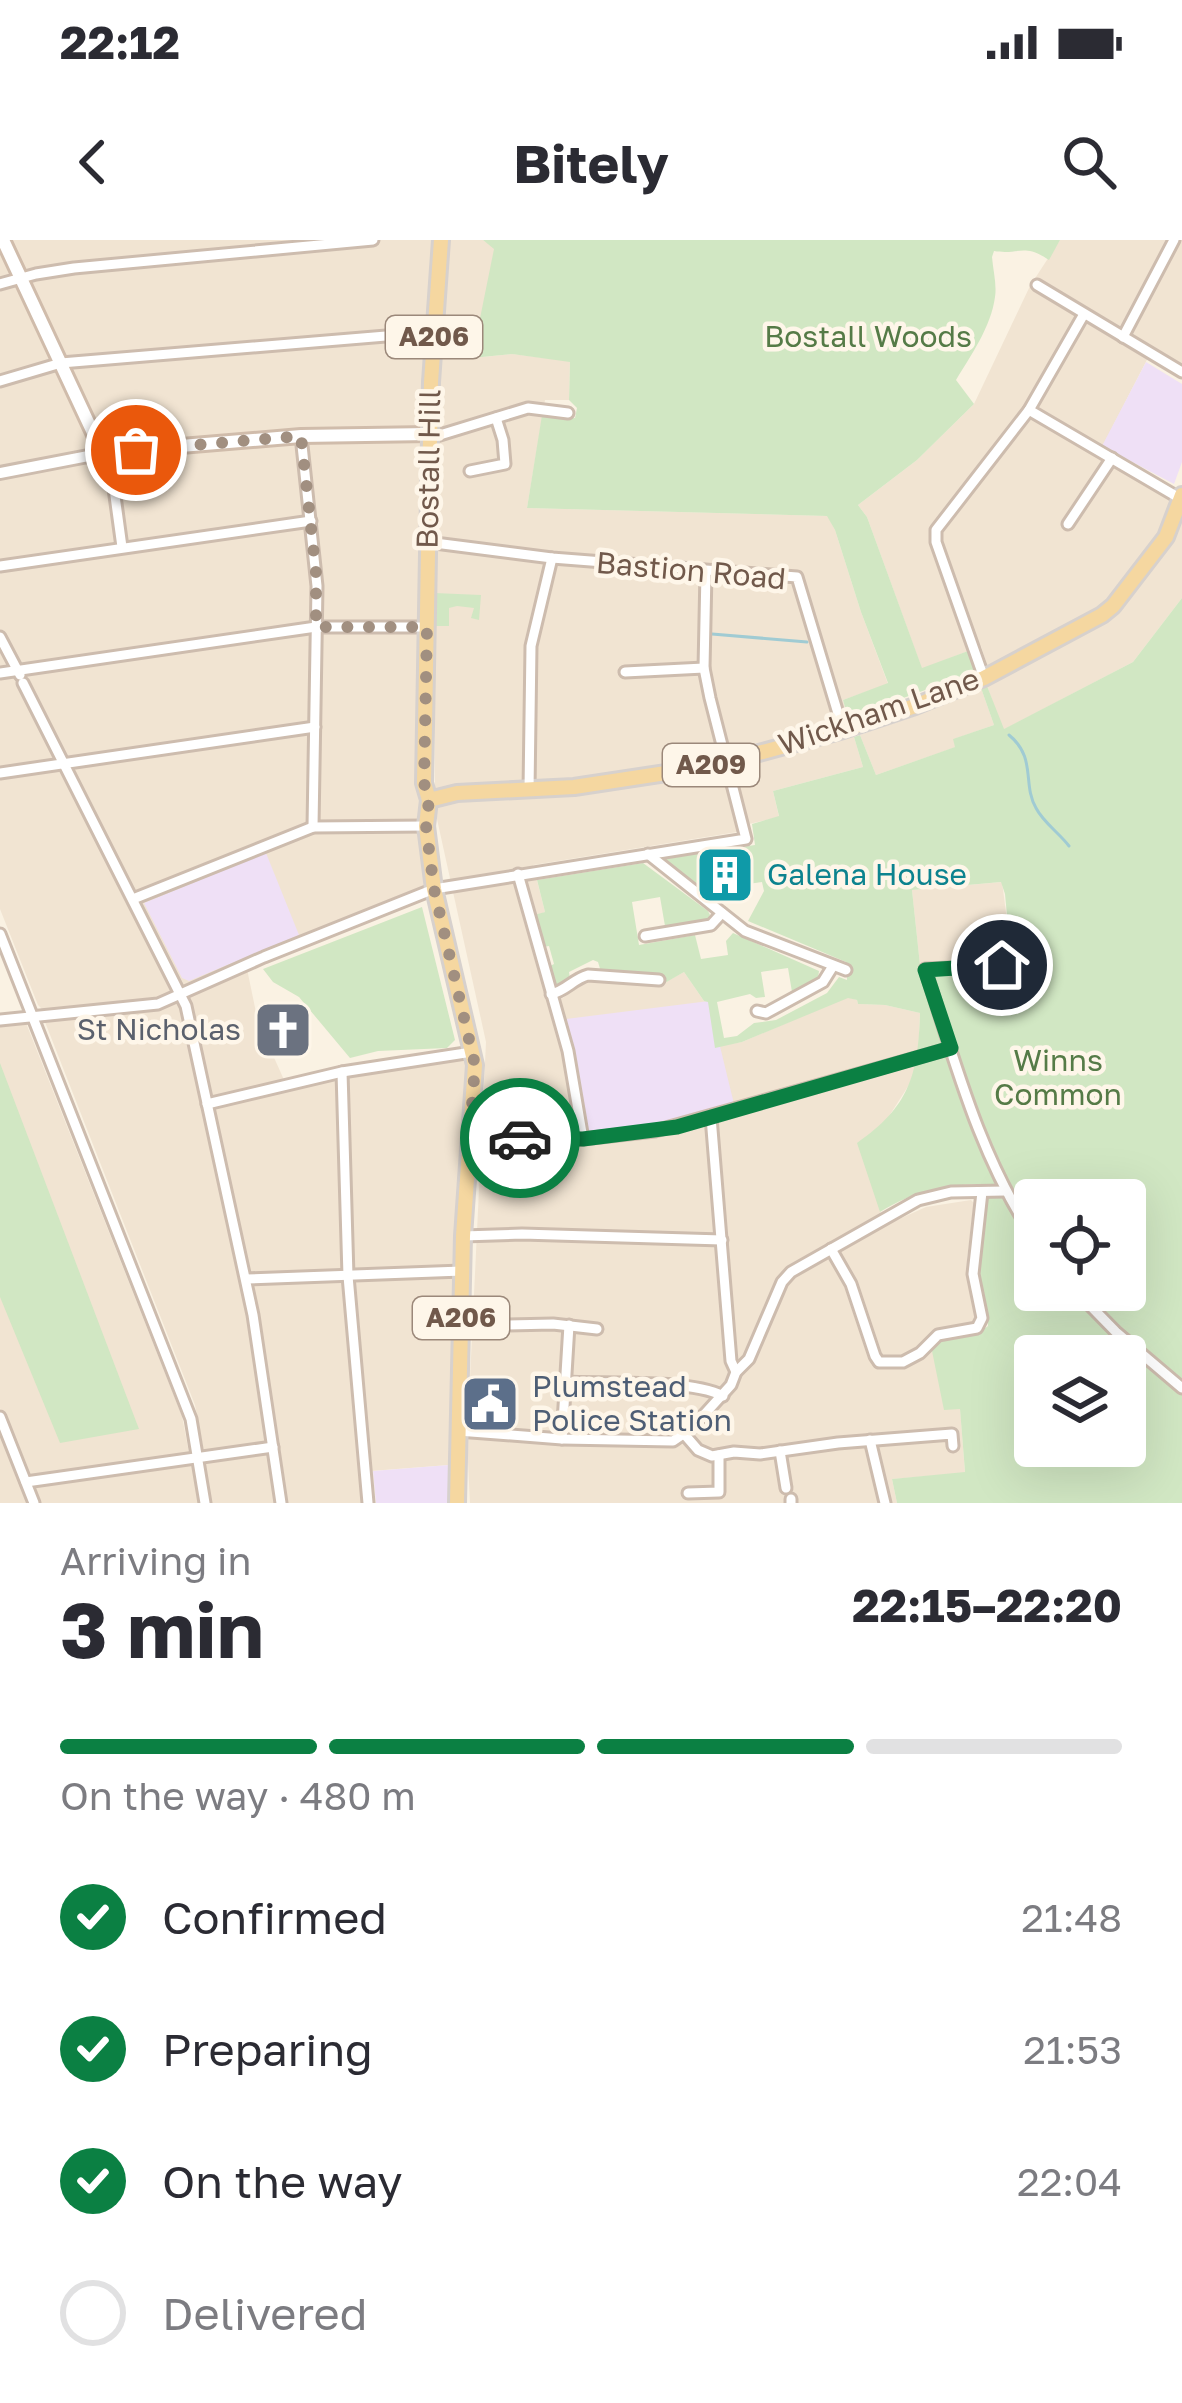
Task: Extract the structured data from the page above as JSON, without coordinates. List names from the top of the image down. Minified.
{"streets":{"main road":["A206","Bostall Hill","Wickham Lane","A209"],"street":["Bastion Road"]},"crossings":[["A206","Bostall Hill"],["A206","Wickham Lane"],["Bostall Hill","Bastion Road"],["Bastion Road","Wickham Lane"]],"parks":["Bostall Woods","Winns Common"],"places":{"building":["Galena House"],"church":["St Nicholas"],"public building":["Plumstead Police Station"]},"page":{"status":"22:12","header":"Bitely","heading":["3 min","Arriving in","22:15–22:20"],"bar":"On the way · 480 m","list":[["Confirmed","21:48"],["Preparing","21:53"],["On the way","22:04"],"Delivered"]}}
